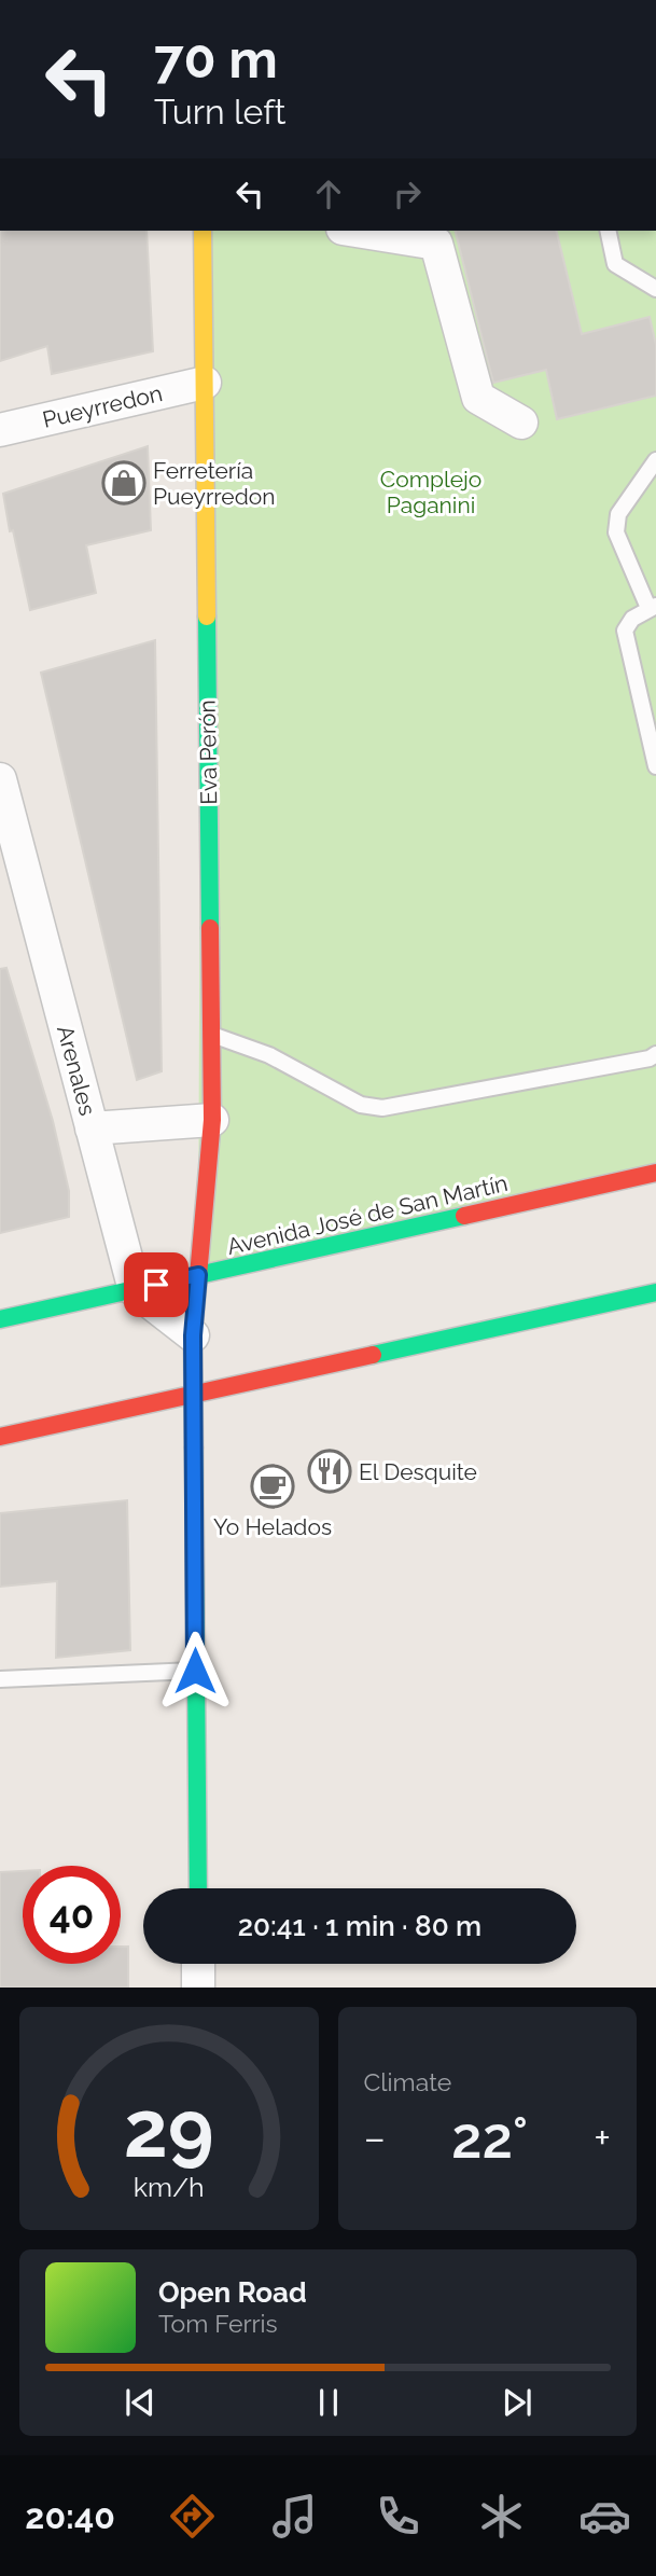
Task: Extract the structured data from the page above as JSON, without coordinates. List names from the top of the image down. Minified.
{"streets":{"street":["Pueyrredon","Eva Perón","Arenales","Avenida José de San Martín"]},"crossings":[["Pueyrredon","Eva Perón"],["Eva Perón","Avenida José de San Martín"],["Arenales","Avenida José de San Martín"]],"parks":["Complejo Paganini"],"places":{"shop":["Ferretería Pueyrredon"],"restaurant":["El Desquite"],"cafe":["Yo Helados"]},"page":{"turn":["70 m","Turn left"],"limit":"40","trip":"20:41 · 1 min · 80 m","tile":"Climate","heat":["−","22°","+"],"song":["Open Road","Tom Ferris"],"tabs":"20:40","gauge":["29","km/h"]}}
